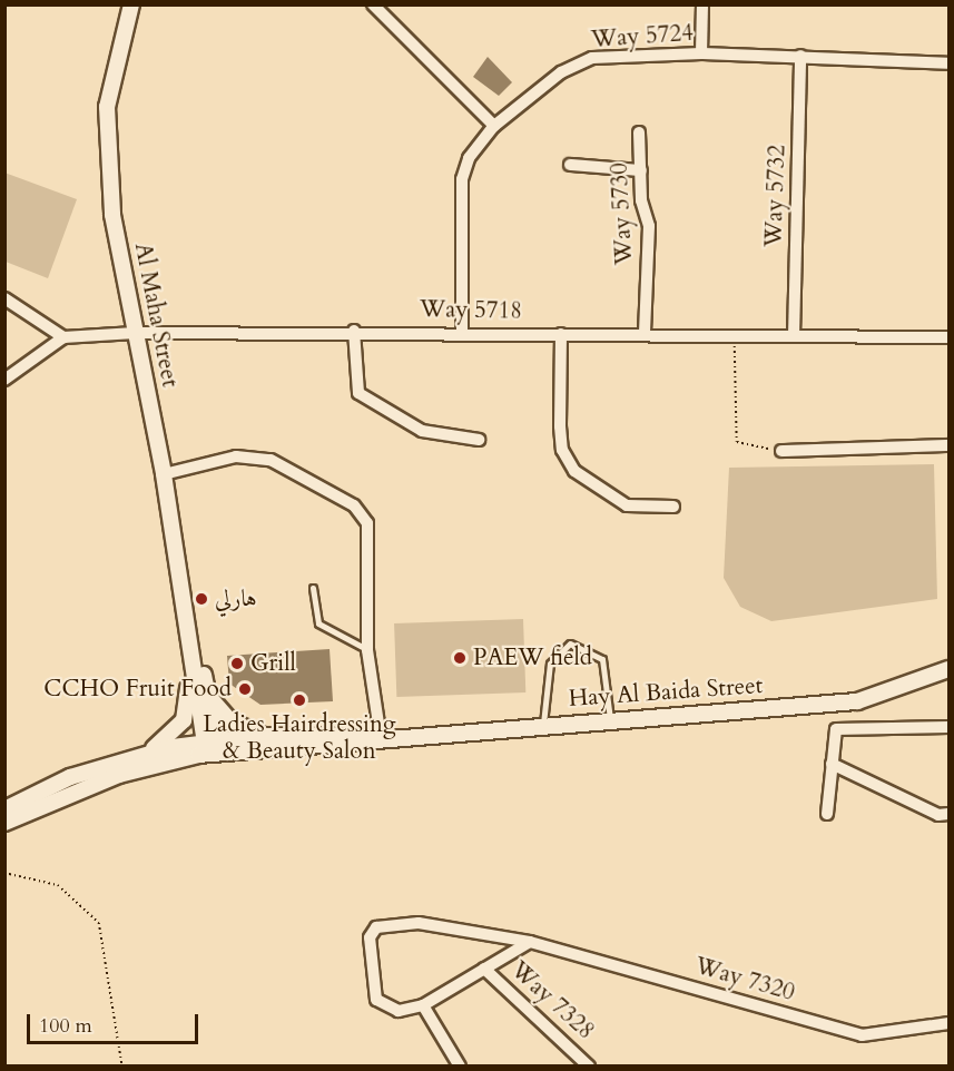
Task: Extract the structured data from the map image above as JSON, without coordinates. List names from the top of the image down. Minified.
{"streets":{"main road":["Al Maha Street","Hay Al Baida Street"],"street":["Way 5724","Way 5732","Way 5730","Way 5718","Way 7320","Way 7328"]},"crossings":[["Way 5724","Way 5732"],["Way 5724","Way 5718"],["Way 5732","Way 5718"],["Way 5730","Way 5718"],["Way 5718","Al Maha Street"],["Way 7320","Way 7328"]],"places":["هارلي","PAEW field","Grill","CCHO Fruit Food","Ladies Hairdressing & Beauty Salon"],"scale_bar":"100 m"}
